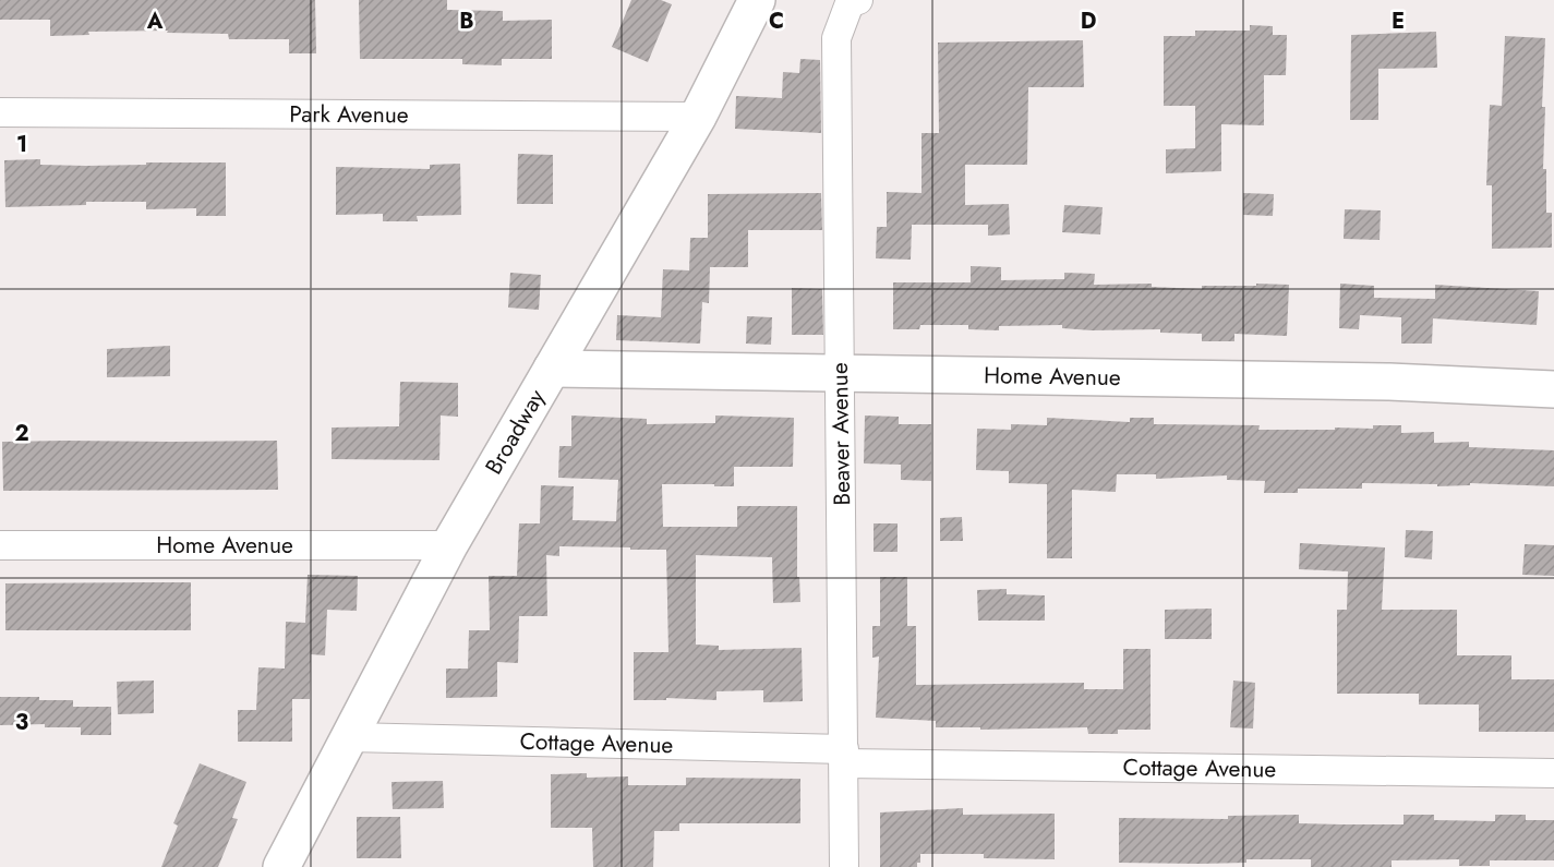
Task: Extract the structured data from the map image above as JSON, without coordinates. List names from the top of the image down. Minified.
{"streets":{"street":["Park Avenue","Home Avenue","Broadway","Beaver Avenue","Cottage Avenue"]},"crossings":[["Park Avenue","Broadway"],["Home Avenue","Broadway"],["Home Avenue","Beaver Avenue"],["Broadway","Cottage Avenue"],["Beaver Avenue","Cottage Avenue"]],"grid":{"columns":["A","B","C","D","E"],"rows":["1","2","3"]}}
